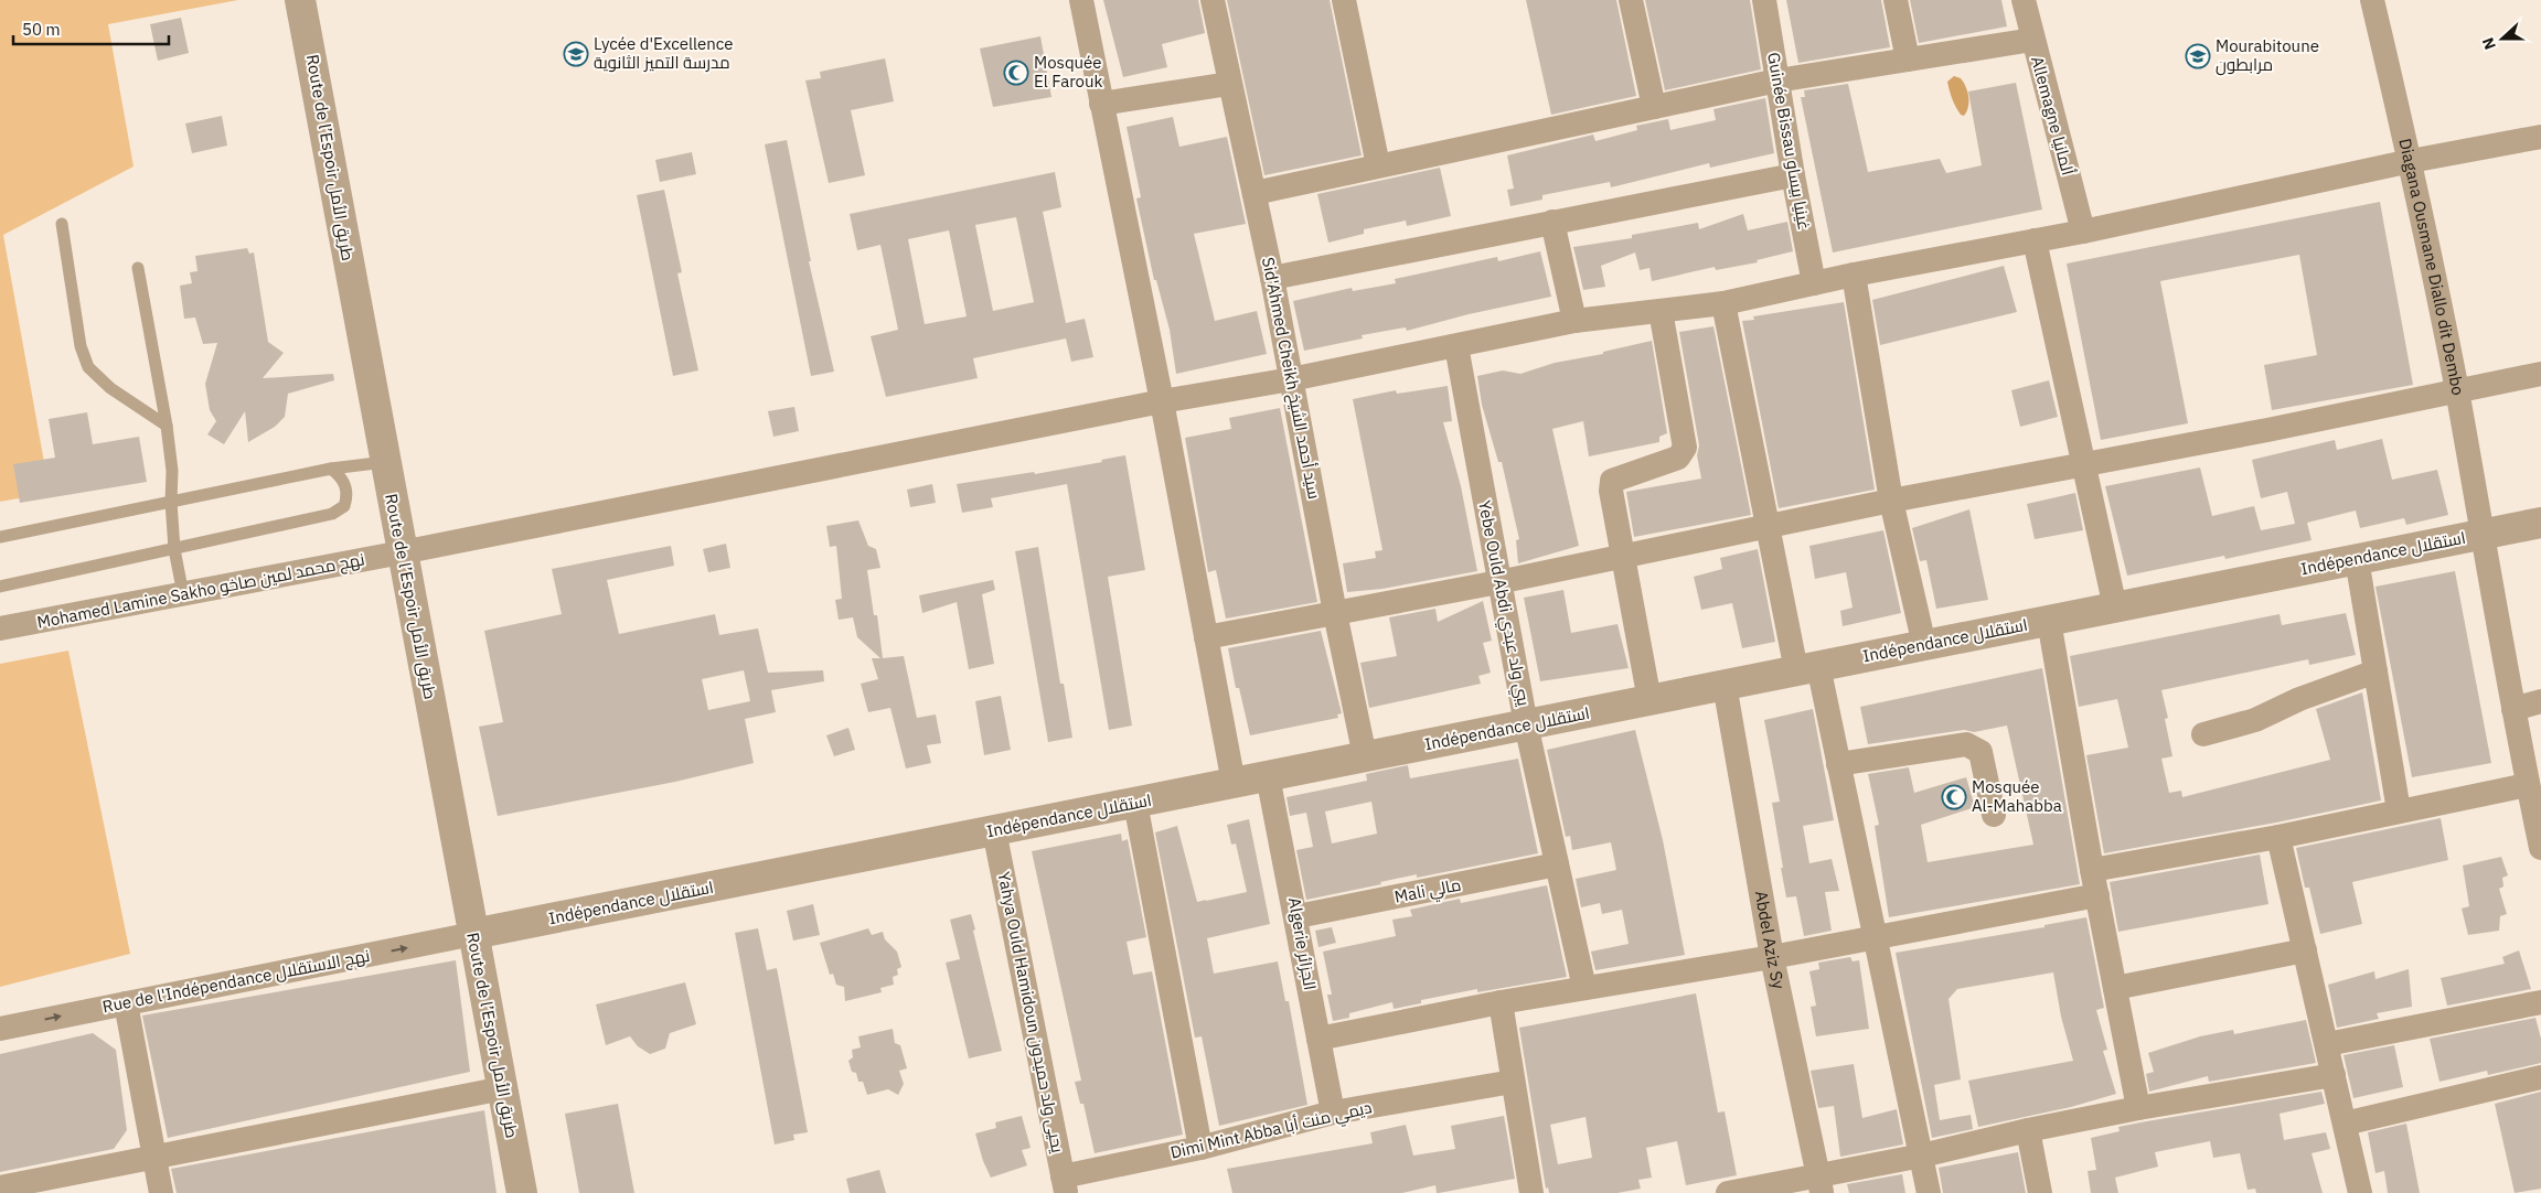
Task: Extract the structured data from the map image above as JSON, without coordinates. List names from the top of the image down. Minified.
{"streets":{"street":["Allemagne ألمانيا","Guinée Bissau غينيا بيساو","Route de l’Espoir طريق الأمل","Diagana Ousmane Diallo dit Dembo","Sid'Ahmed Cheikh سيد أحمد الشيخ","Indépendance استقلال","Mohamed Lamine Sakho نهج محمد لمين صاخو","Yebe Ould Abdi يبي ولد عبدي","Mali مالي","Abdel Aziz Sy","Algerie الجزائر","Rue de l'Indépendance نهج الاستقلال","Yahya Ould Hamidoun يحيى ولد حميدون","Dimi Mint Abba ديمي منت أبا"]},"crossings":[["Allemagne ألمانيا","Mohamed Lamine Sakho نهج محمد لمين صاخو"],["Guinée Bissau غينيا بيساو","Mohamed Lamine Sakho نهج محمد لمين صاخو"],["Route de l’Espoir طريق الأمل","Indépendance استقلال"],["Route de l’Espoir طريق الأمل","Mohamed Lamine Sakho نهج محمد لمين صاخو"],["Route de l’Espoir طريق الأمل","Rue de l'Indépendance نهج الاستقلال"],["Diagana Ousmane Diallo dit Dembo","Indépendance استقلال"],["Diagana Ousmane Diallo dit Dembo","Mohamed Lamine Sakho نهج محمد لمين صاخو"],["Sid'Ahmed Cheikh سيد أحمد الشيخ","Indépendance استقلال"],["Sid'Ahmed Cheikh سيد أحمد الشيخ","Mohamed Lamine Sakho نهج محمد لمين صاخو"],["Indépendance استقلال","Yebe Ould Abdi يبي ولد عبدي"],["Indépendance استقلال","Abdel Aziz Sy"],["Indépendance استقلال","Algerie الجزائر"],["Indépendance استقلال","Rue de l'Indépendance نهج الاستقلال"],["Indépendance استقلال","Yahya Ould Hamidoun يحيى ولد حميدون"],["Mohamed Lamine Sakho نهج محمد لمين صاخو","Yebe Ould Abdi يبي ولد عبدي"],["Yebe Ould Abdi يبي ولد عبدي","Mali مالي"],["Mali مالي","Algerie الجزائر"],["Algerie الجزائر","Dimi Mint Abba ديمي منت أبا"],["Yahya Ould Hamidoun يحيى ولد حميدون","Dimi Mint Abba ديمي منت أبا"]],"places":{"school or university":["Lycée d'Excellence مدرسة التميز الثانوية","Mourabitoune مرابطون"],"mosque":["Mosquée El Farouk","Mosquée Al-Mahabba"]},"scale_bar":"50 m","north":"left"}
